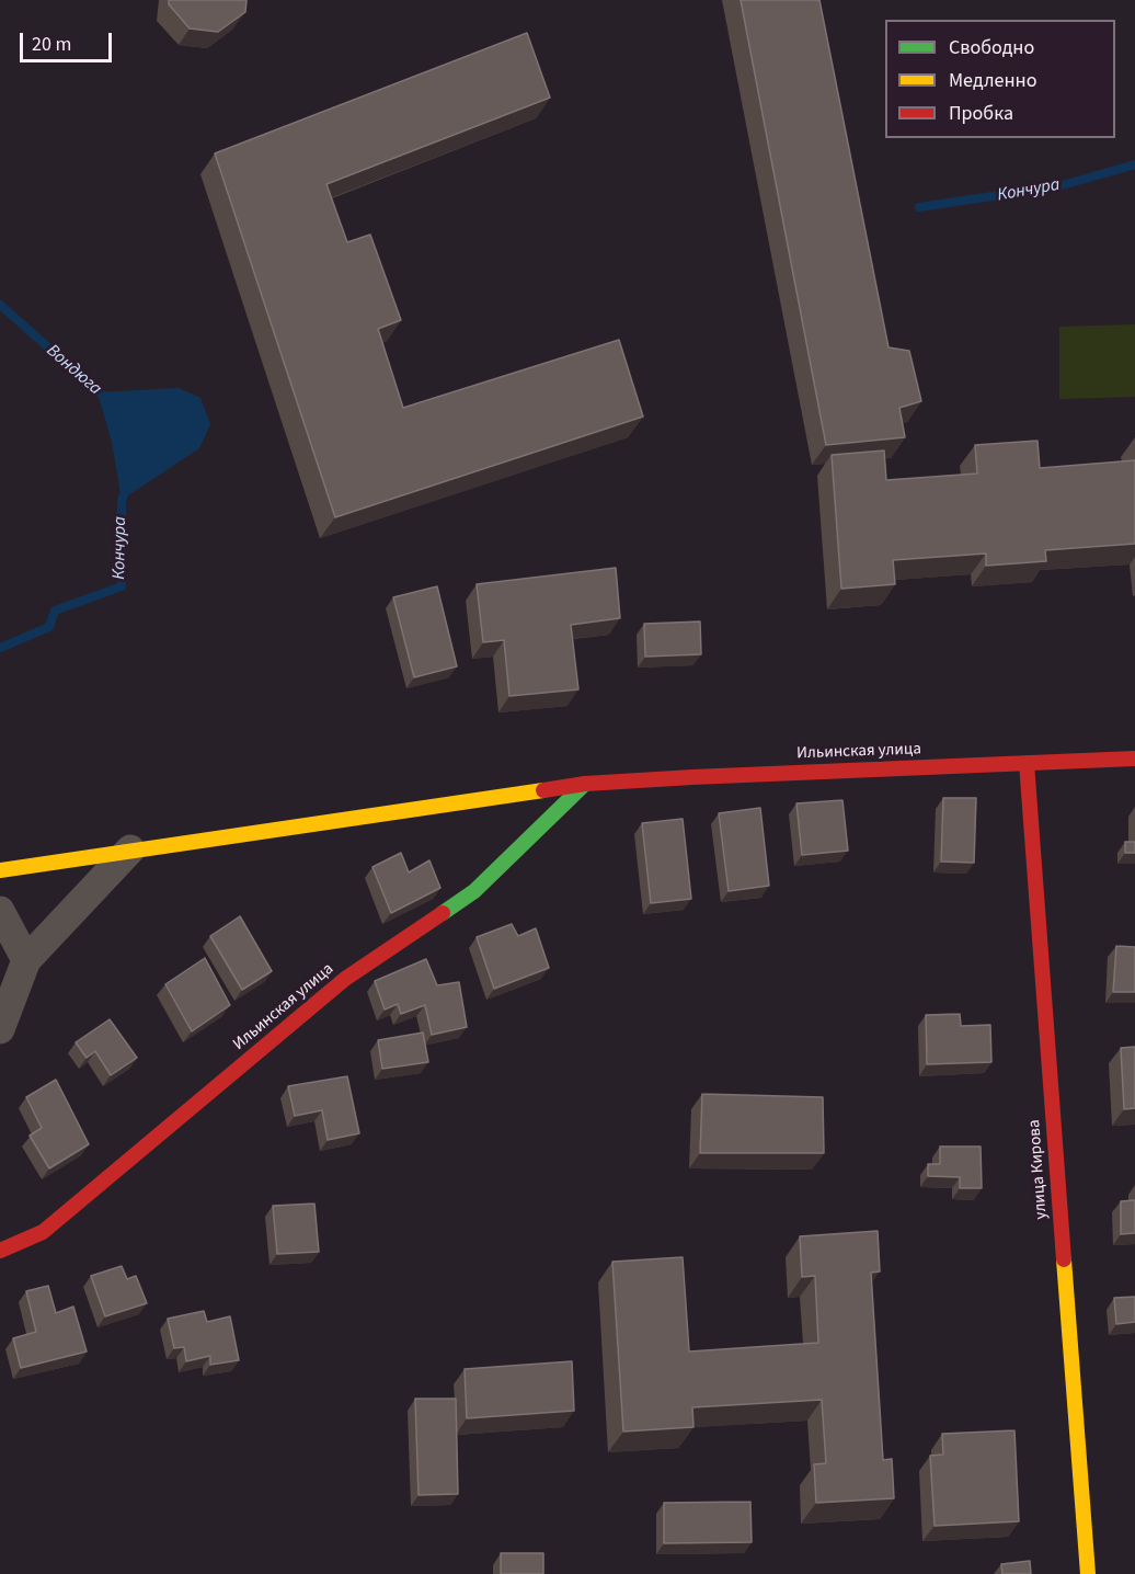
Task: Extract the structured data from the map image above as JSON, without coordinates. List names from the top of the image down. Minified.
{"streets":{"street":["Ильинская улица","улица Кирова"]},"crossings":[["Ильинская улица","улица Кирова"]],"water":["Кончура","Вондюга"],"legend":["Свободно","Медленно","Пробка"],"scale_bar":"20 m"}
